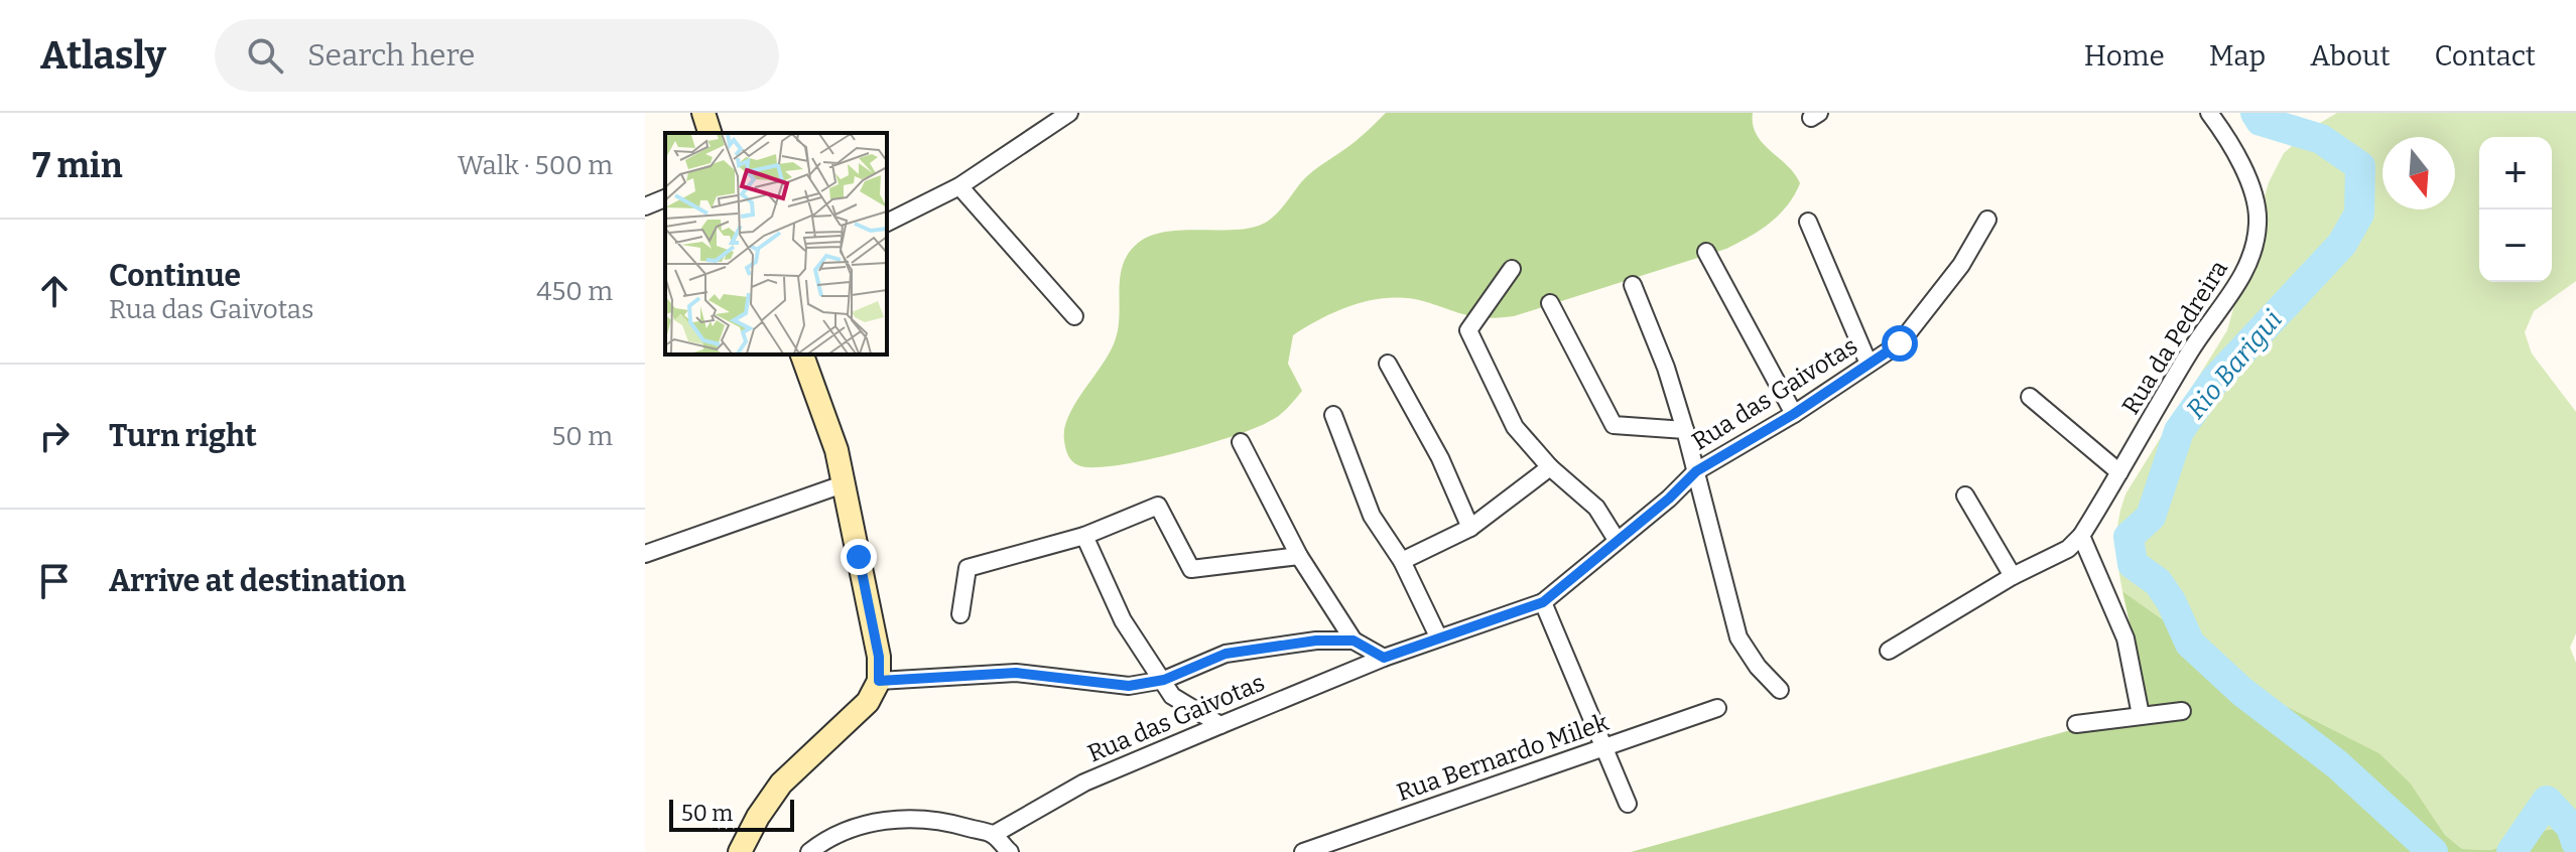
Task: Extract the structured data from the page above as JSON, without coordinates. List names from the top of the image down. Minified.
{"streets":{"street":["Rua da Pedreira","Rua das Gaivotas","Rua Bernardo Milek"]},"water":["Rio Barigui"],"scale_bar":"50 m","north":"bottom","page":{"header":"Atlasly","search":"Search here","nav":["Home","Map","About","Contact"],"heading":["7 min","Walk · 500 m"],"map_buttons":["+","−"],"list":[["Continue","Rua das Gaivotas","450 m"],["Turn right","50 m"],"Arrive at destination"],"scale":"50 m"}}
